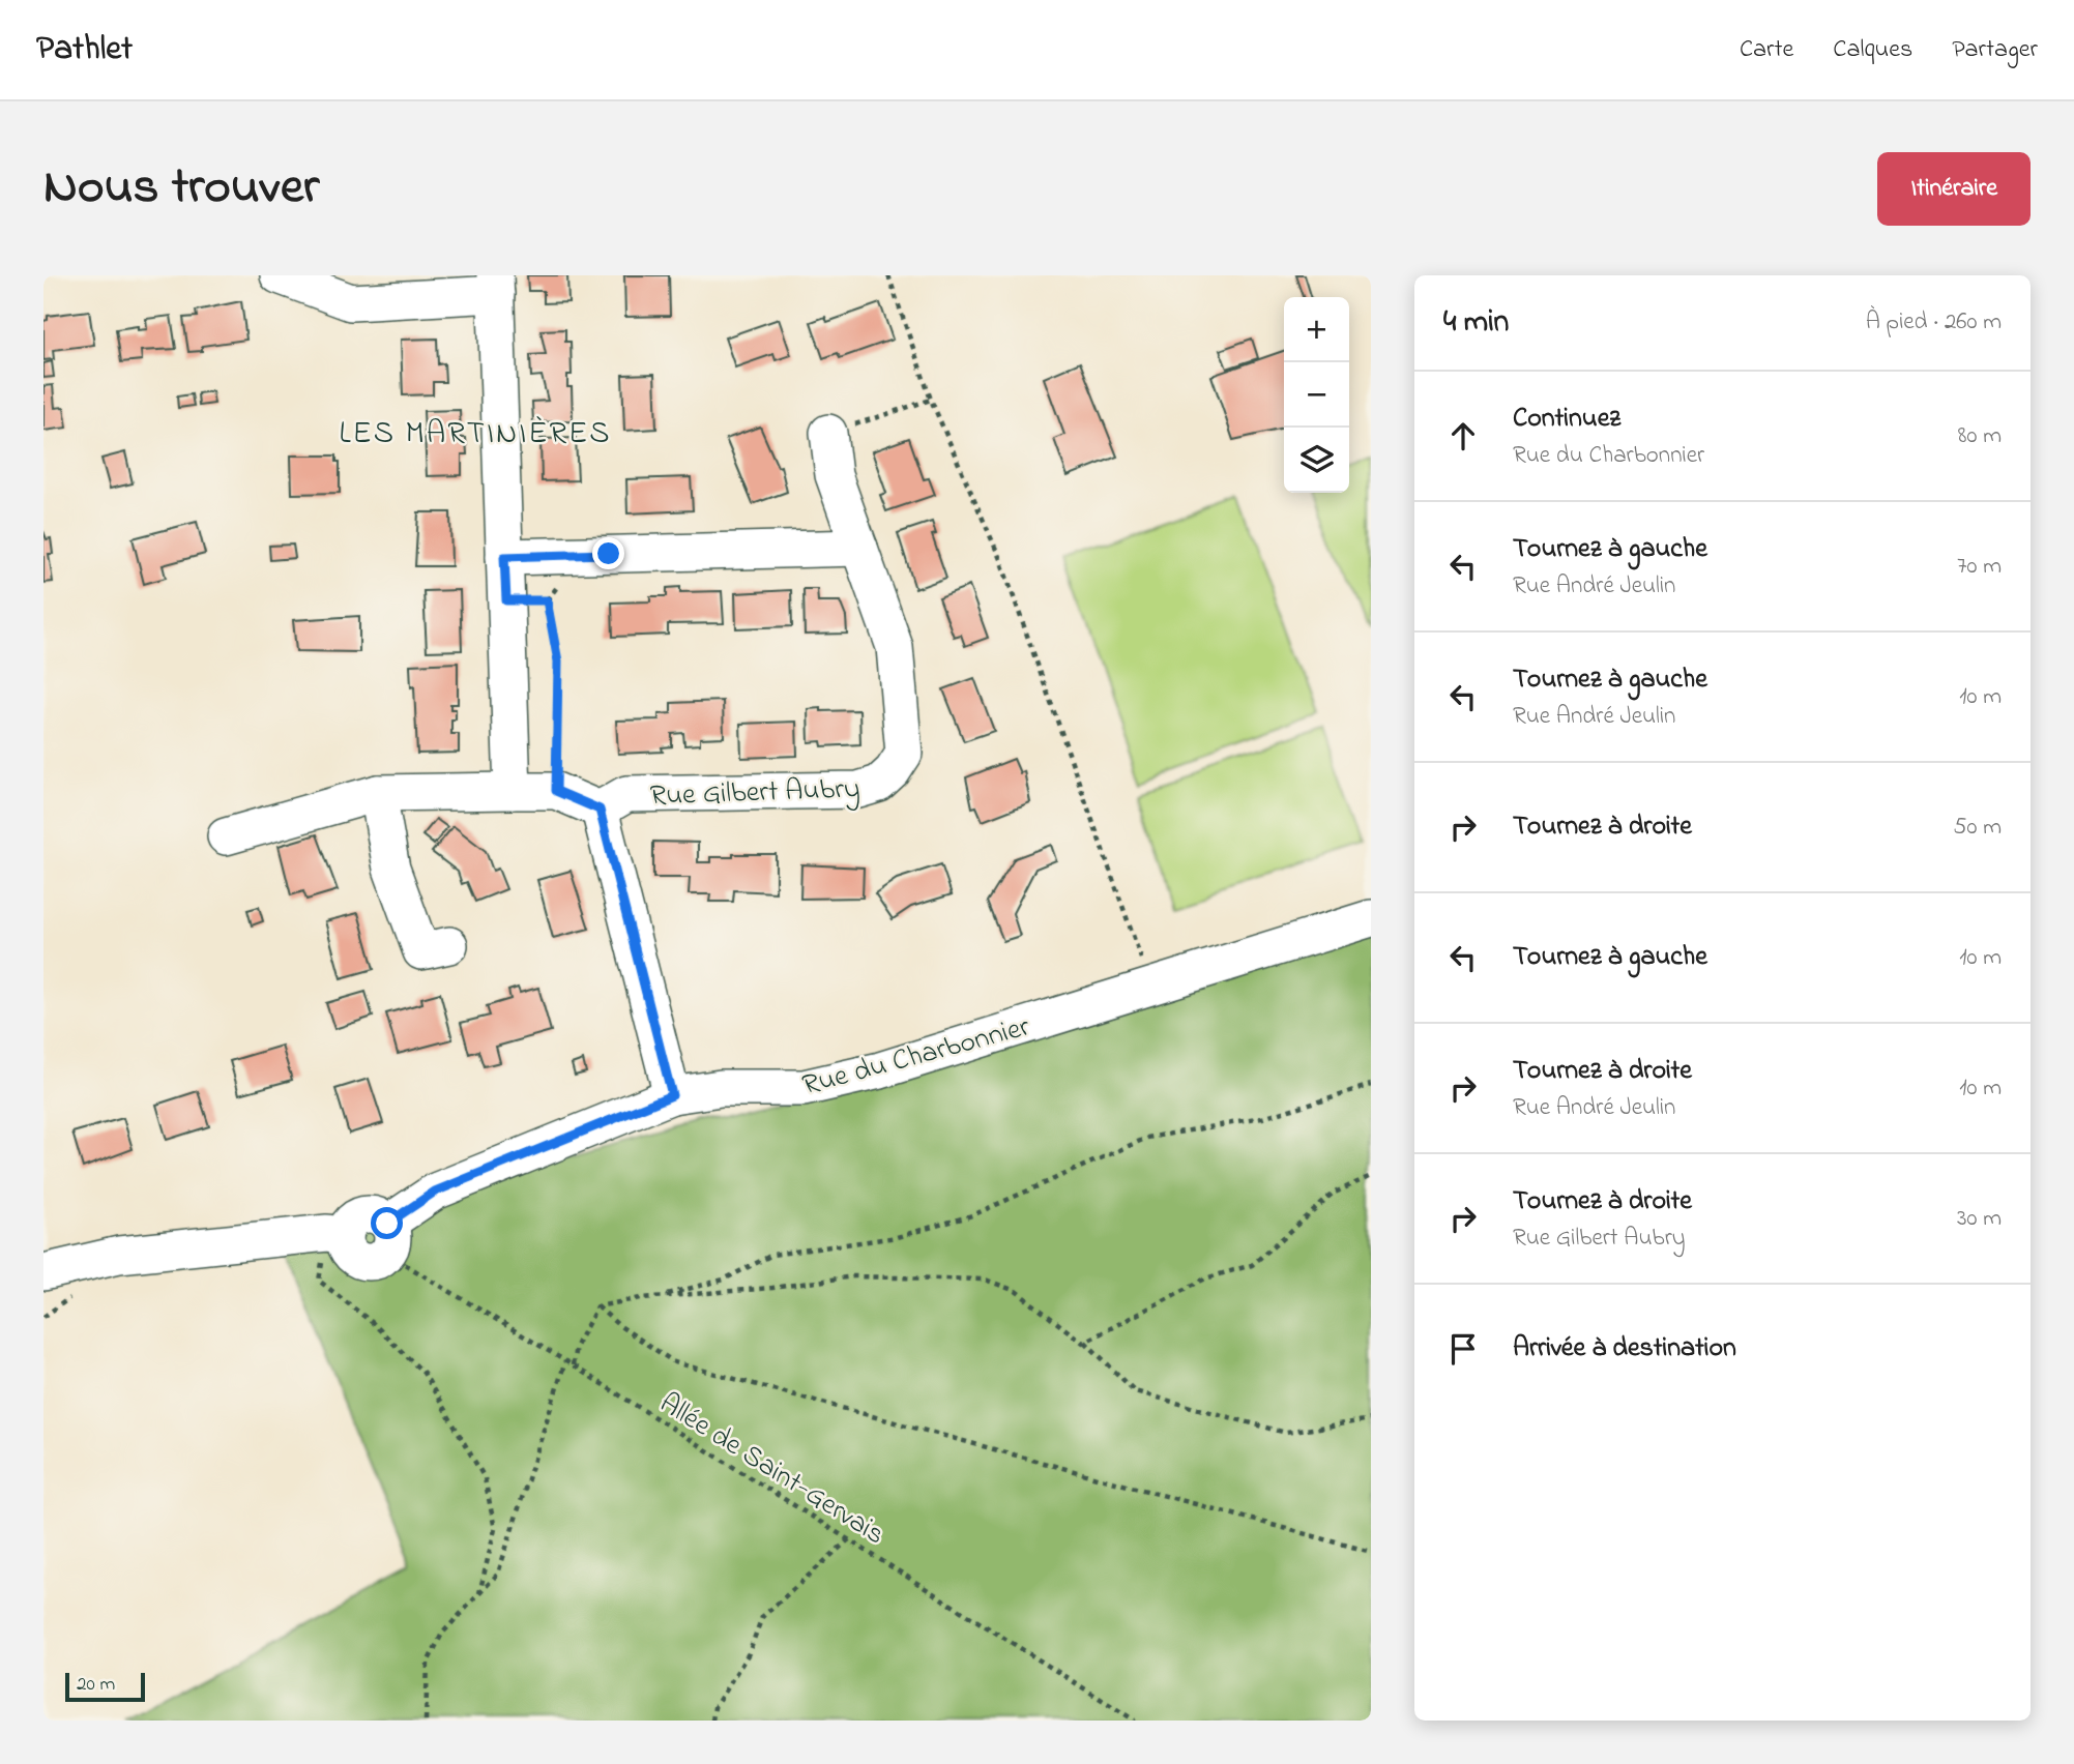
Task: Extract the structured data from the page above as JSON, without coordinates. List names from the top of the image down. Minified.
{"streets":{"street":["Rue Gilbert Aubry","Rue du Charbonnier"],"path":["Allée de Saint-Gervais"]},"crossings":[["Rue du Charbonnier","Allée de Saint-Gervais"]],"districts":["LES MARTINIÈRES"],"scale_bar":"20 m","page":{"header":"Pathlet","nav":["Carte","Calques","Partager"],"title":"Nous trouver","buttons":"Itinéraire","heading":["4 min","À pied · 260 m"],"map_buttons":["+","−"],"list":[["Continuez","Rue du Charbonnier","80 m"],["Tournez à gauche","Rue André Jeulin","70 m"],["Tournez à gauche","Rue André Jeulin","10 m"],["Tournez à droite","50 m"],["Tournez à gauche","10 m"],["Tournez à droite","Rue André Jeulin","10 m"],["Tournez à droite","Rue Gilbert Aubry","30 m"],"Arrivée à destination"],"scale":"20 m"}}
